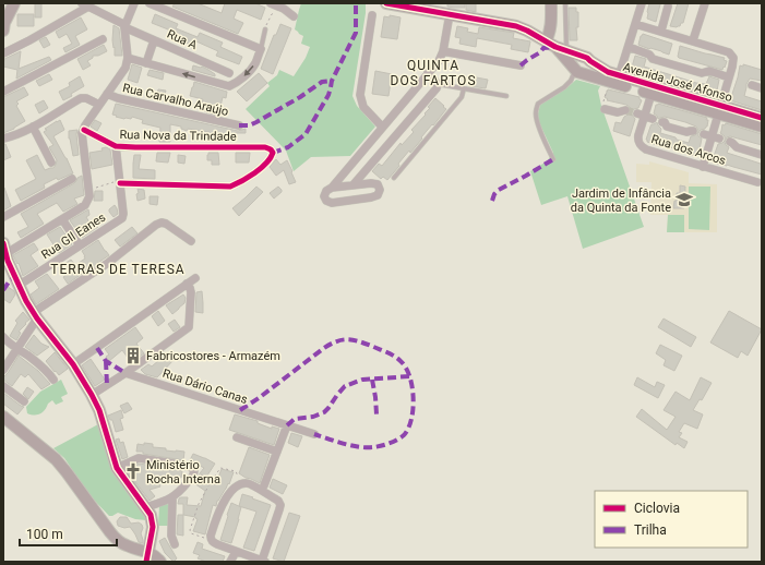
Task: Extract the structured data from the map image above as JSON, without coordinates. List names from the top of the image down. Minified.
{"streets":{"street":["Rua A","Avenida José Afonso","Rua Carvalho Araújo","Rua Nova da Trindade","Rua dos Arcos","Rua GIl Eanes","Rua Dário Canas"]},"crossings":[["Avenida José Afonso","Rua dos Arcos"],["Rua Nova da Trindade","Rua GIl Eanes"]],"districts":["QUINTA DOS FARTOS","TERRAS DE TERESA"],"places":{"school or university":["Jardim de Infância da Quinta da Fonte"],"building":["Fabricostores - Armazém"],"church":["Ministério Rocha Interna"]},"legend":["Ciclovia","Trilha"],"scale_bar":"100 m"}
